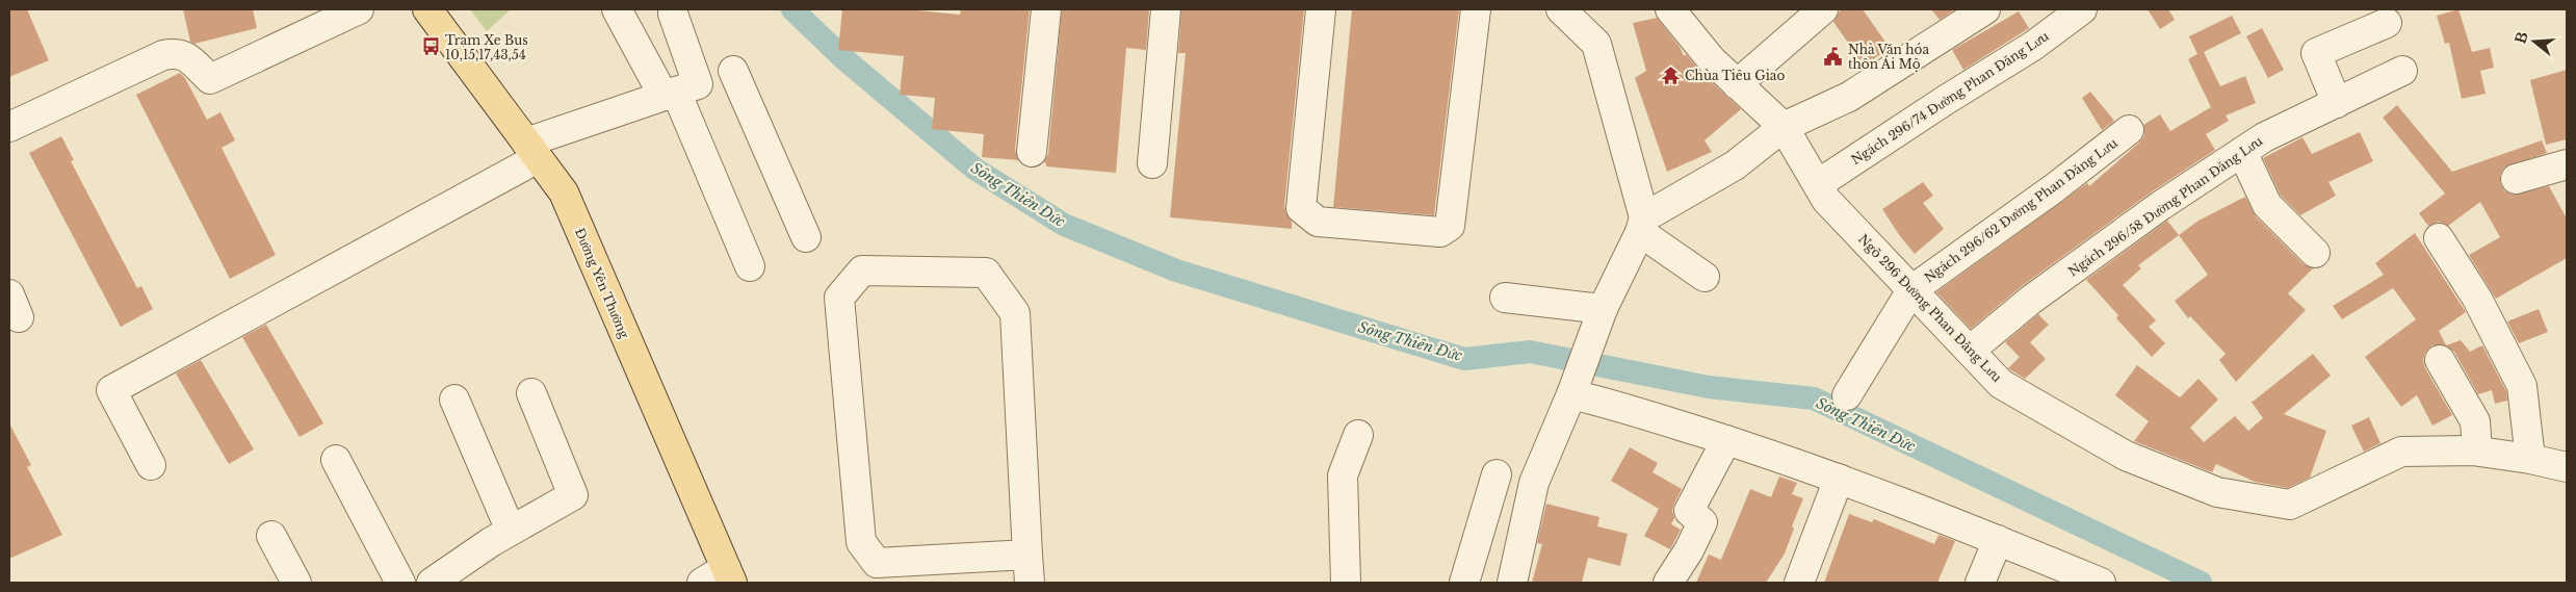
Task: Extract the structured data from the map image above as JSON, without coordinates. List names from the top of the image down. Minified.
{"streets":{"main road":["Đường Yên Thường"],"street":["Ngách 296/74 Đường Phan Đăng Lưu","Ngách 296/58 Đường Phan Đăng Lưu","Ngách 296/62 Đường Phan Đăng Lưu","Ngõ 296 Đường Phan Đăng Lưu"]},"crossings":[["Ngách 296/74 Đường Phan Đăng Lưu","Ngõ 296 Đường Phan Đăng Lưu"],["Ngách 296/58 Đường Phan Đăng Lưu","Ngõ 296 Đường Phan Đăng Lưu"],["Ngách 296/62 Đường Phan Đăng Lưu","Ngõ 296 Đường Phan Đăng Lưu"]],"water":["Sông Thiên Đức"],"places":{"bus stop":["Trạm Xe Bus 10,15,17,43,54"],"public building":["Nhà Văn hóa thôn Ái Mộ"],"temple":["Chùa Tiêu Giao"]},"north":"left"}
